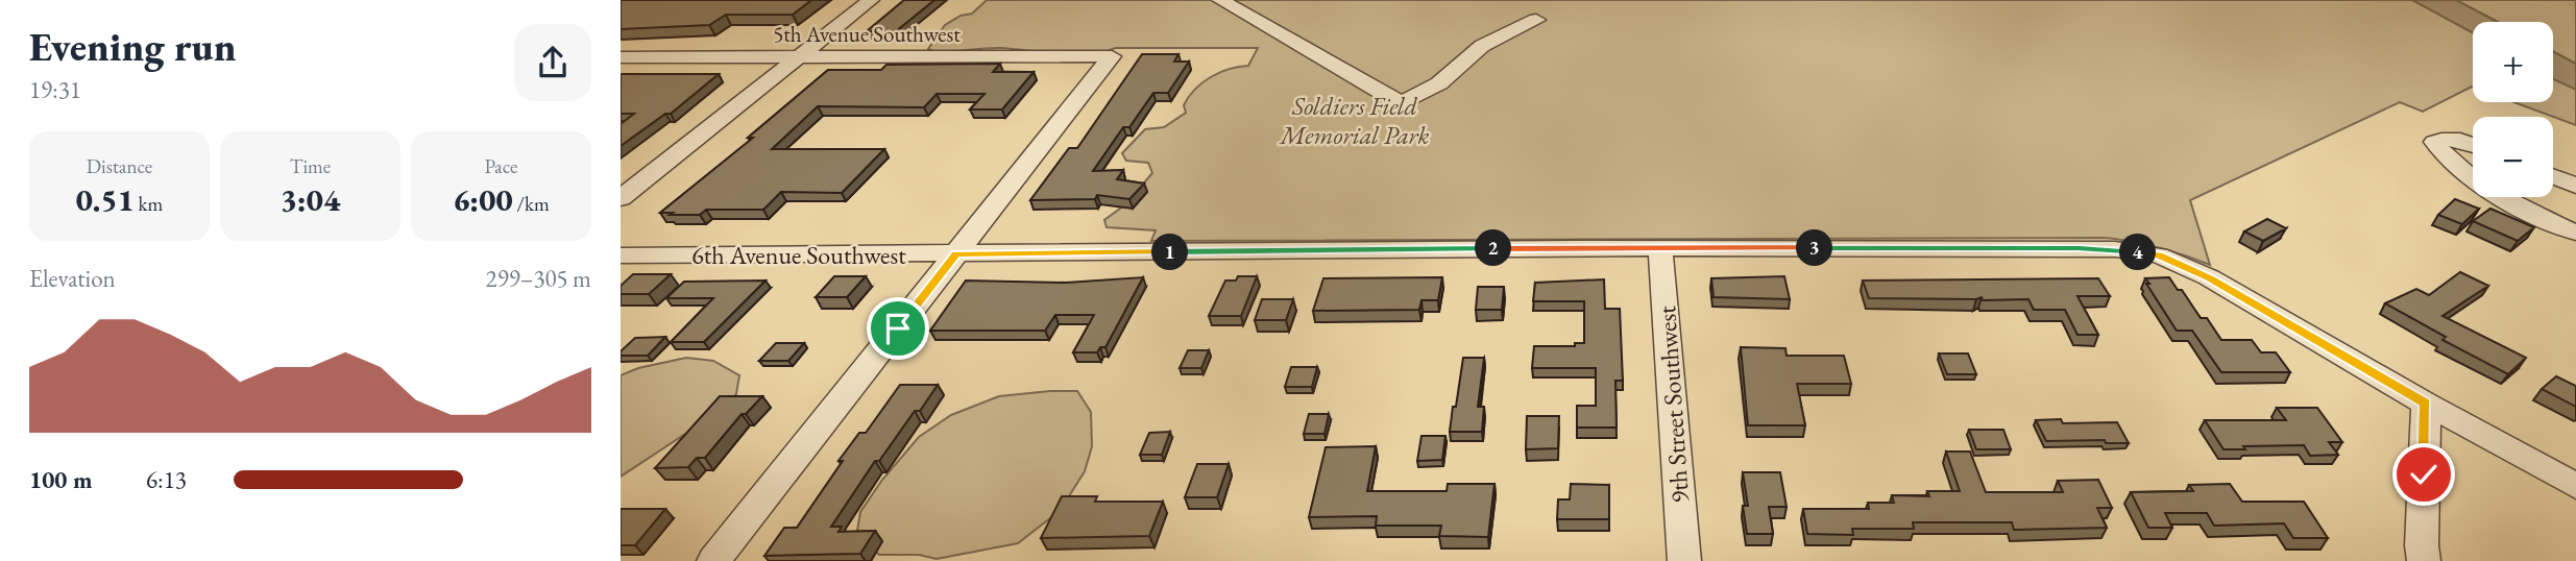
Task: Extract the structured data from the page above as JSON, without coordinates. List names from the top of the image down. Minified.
{"streets":{"street":["5th Avenue Southwest","6th Avenue Southwest","9th Street Southwest"]},"crossings":[["5th Avenue Southwest","6th Avenue Southwest"],["6th Avenue Southwest","9th Street Southwest"]],"parks":["Soldiers Field Memorial Park"],"page":{"heading":["Evening run","19:31"],"map_buttons":["+","−"],"stats":[["Distance","0.51 km"],["Time","3:04"],["Pace","6:00 /km"]],"pins":["2","3","1","4"],"chart":["Elevation","299–305 m"],"list":[{"name":"100 m","note":"6:13"}]}}
